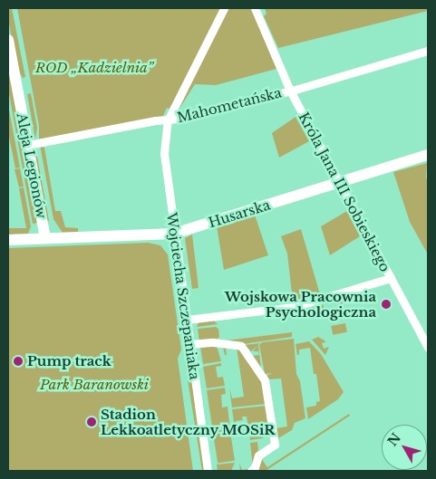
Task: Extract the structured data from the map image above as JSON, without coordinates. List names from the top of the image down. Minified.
{"streets":{"main road":["Aleja Legionów","Husarska"],"street":["Mahometańska","Króla Jana III Sobieskiego","Wojciecha Szczepaniaka"]},"crossings":[["Mahometańska","Aleja Legionów"],["Mahometańska","Króla Jana III Sobieskiego"],["Mahometańska","Wojciecha Szczepaniaka"],["Aleja Legionów","Husarska"],["Króla Jana III Sobieskiego","Husarska"],["Husarska","Wojciecha Szczepaniaka"]],"parks":["ROD „Kadzielnia”","Park Baranowski"],"places":["Wojskowa Pracownia Psychologiczna","Pump track","Stadion Lekkoatletyczny MOSiR"],"north":"top left"}
